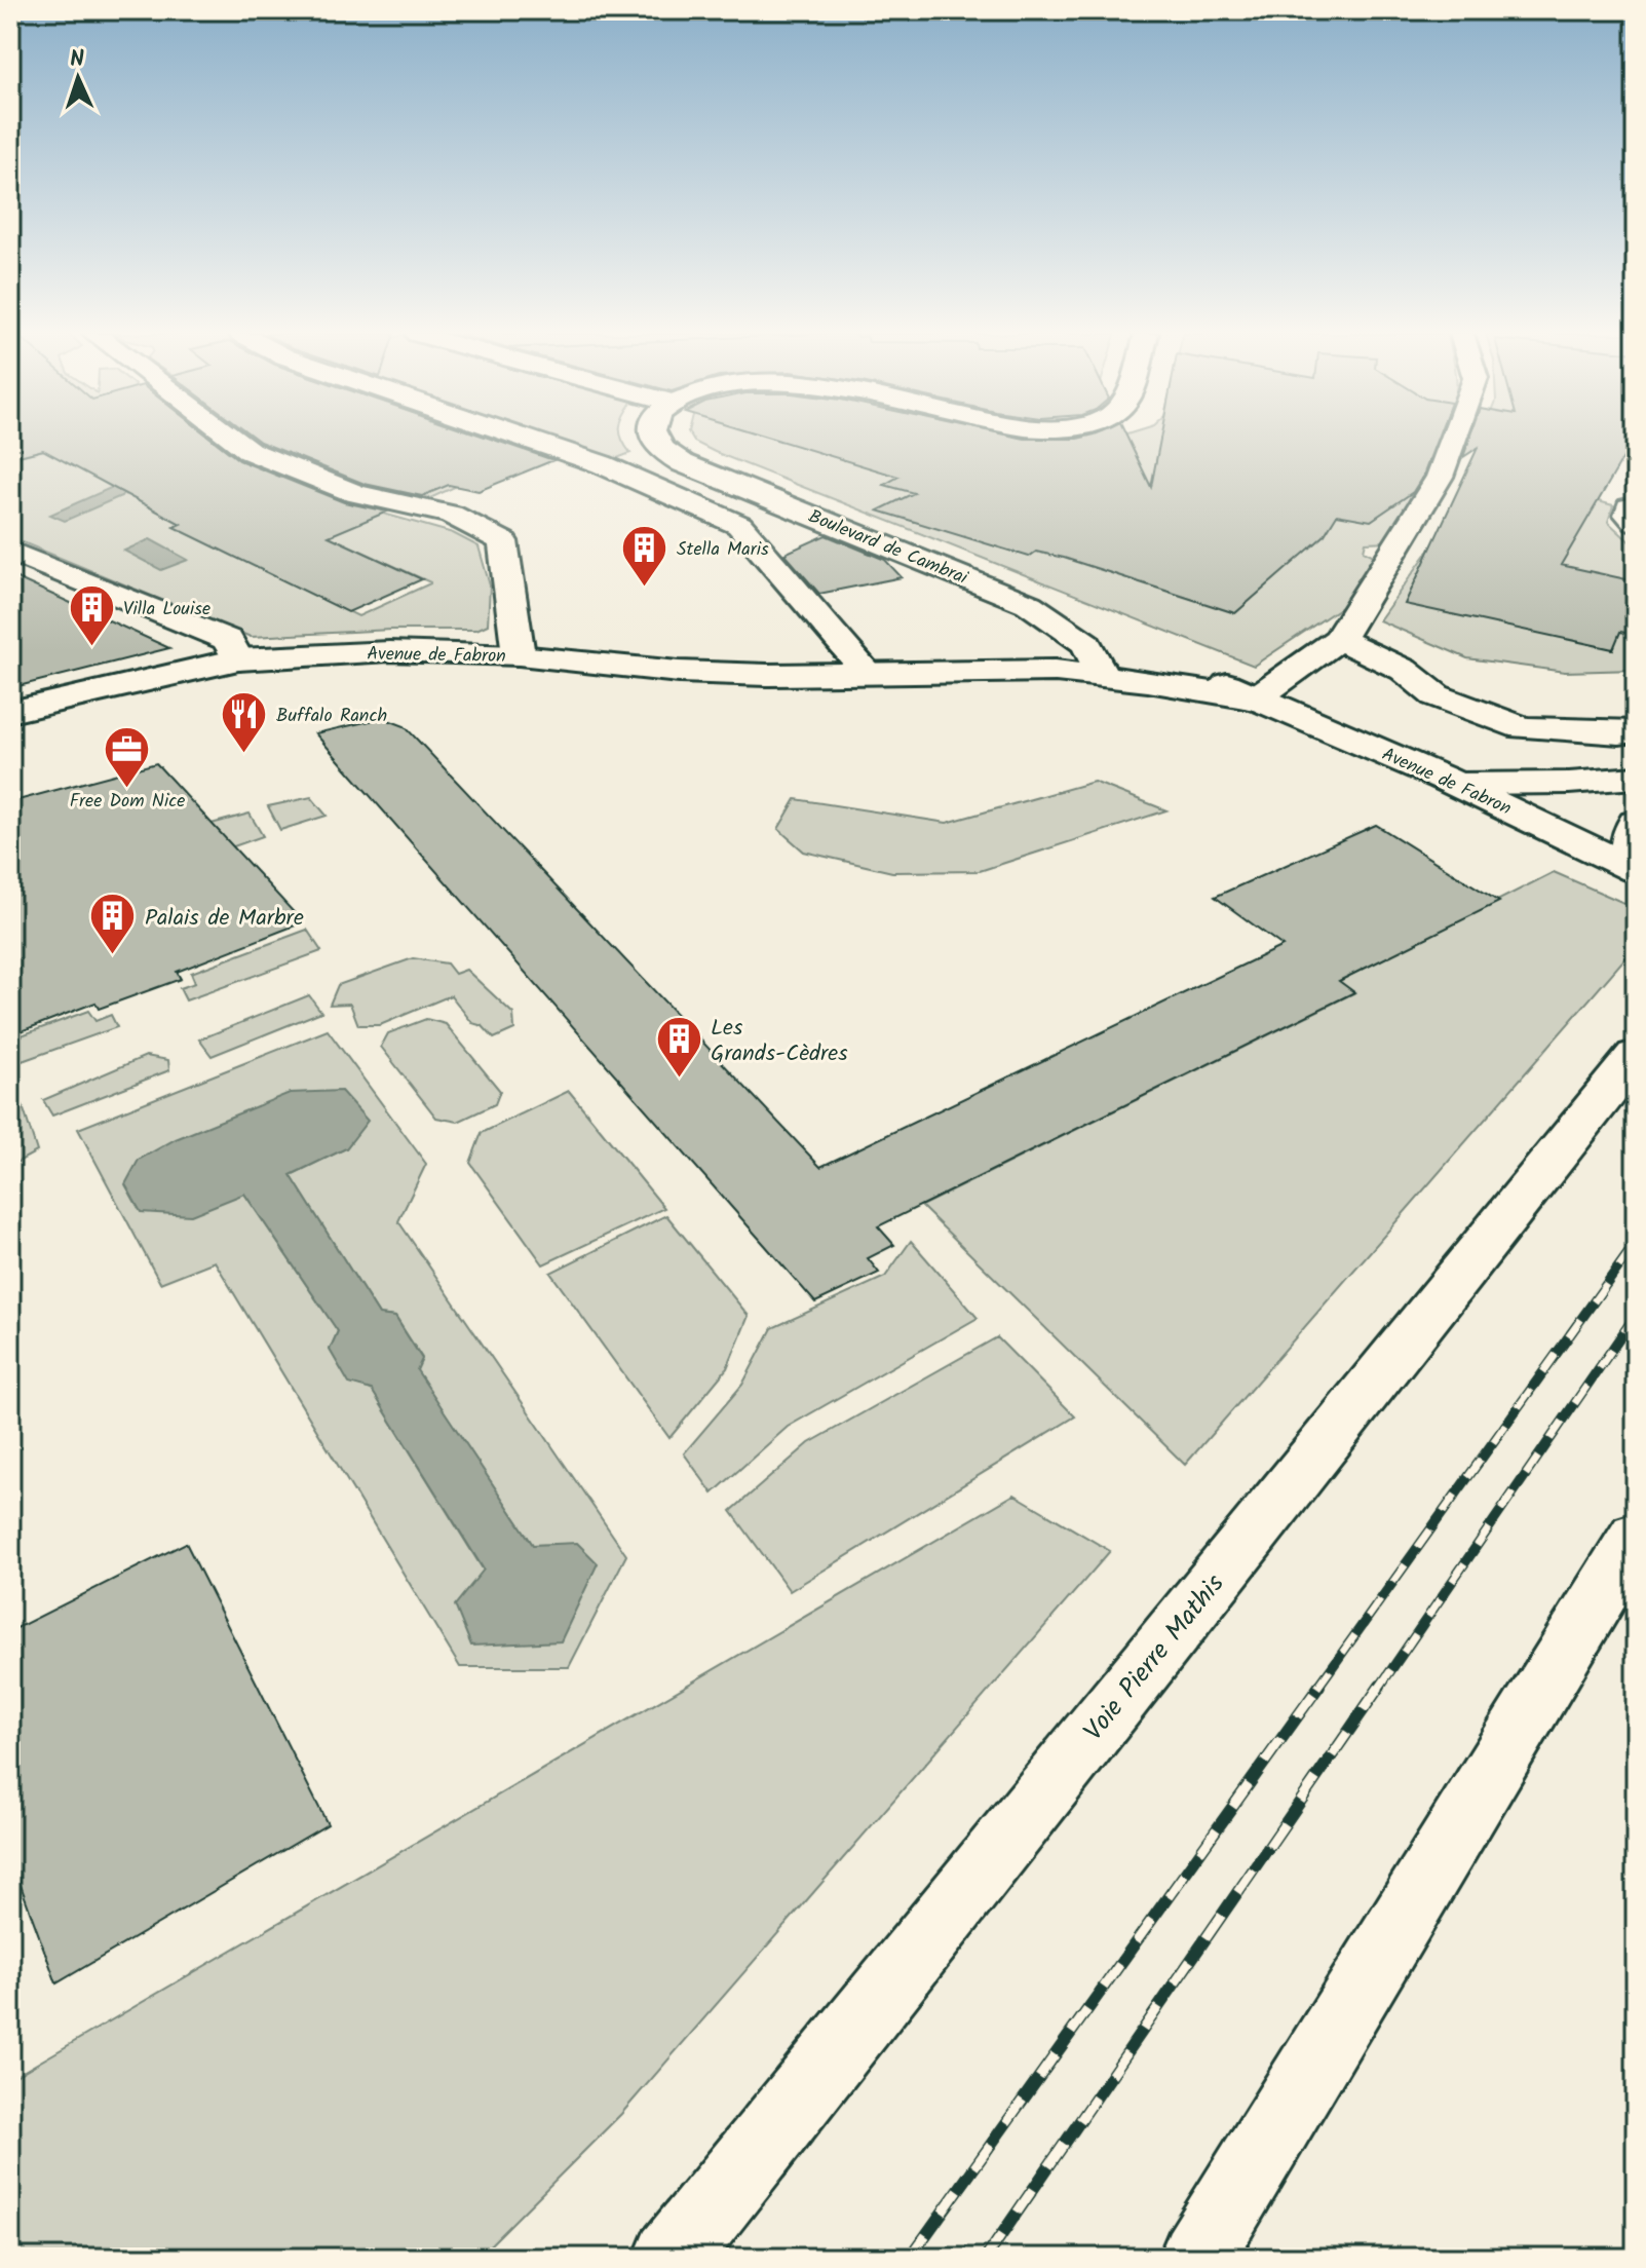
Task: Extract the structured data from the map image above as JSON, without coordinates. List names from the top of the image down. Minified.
{"streets":{"main road":["Boulevard de Cambrai","Avenue de Fabron","Voie Pierre Mathis"]},"crossings":[["Boulevard de Cambrai","Avenue de Fabron"]],"places":{"building":["Stella Maris","Villa Louise","Palais de Marbre","Les Grands-Cèdres"],"restaurant":["Buffalo Ranch"],"office":["Free Dom Nice"]},"north":"top"}
